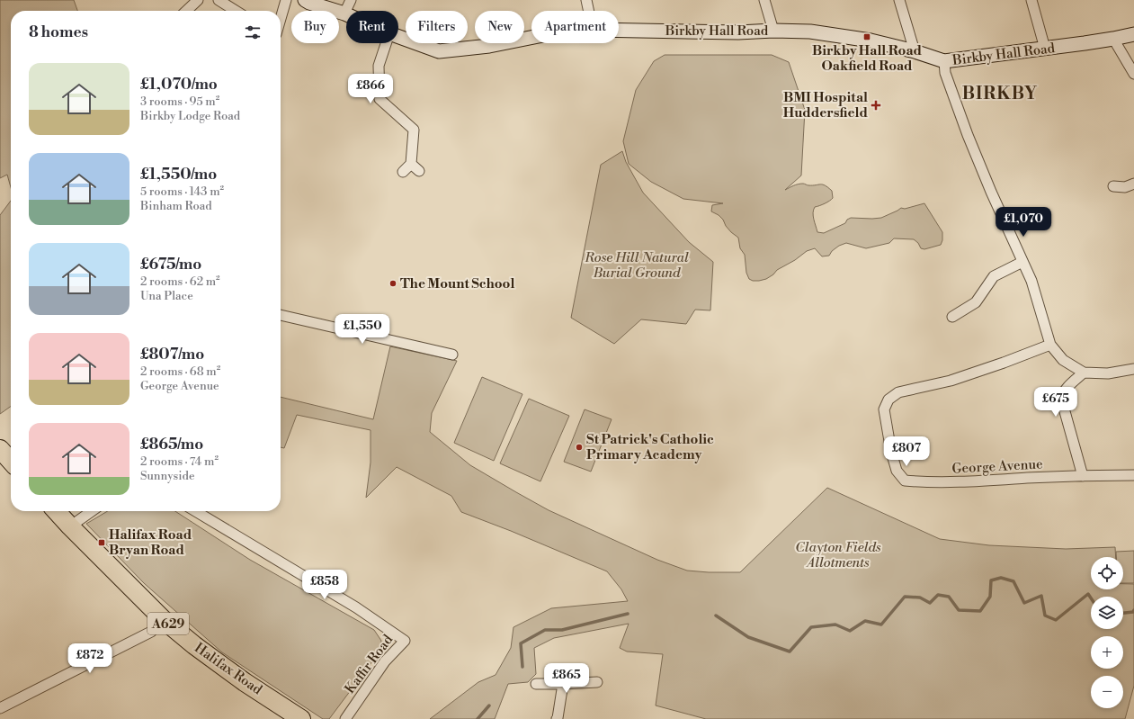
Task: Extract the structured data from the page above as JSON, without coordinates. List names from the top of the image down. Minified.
{"streets":{"highway":["A629","Halifax Road"],"street":["Birkby Hall Road","George Avenue","Kaffir Road"]},"districts":["BIRKBY"],"parks":["Rose Hill Natural Burial Ground","Clayton Fields Allotments"],"places":{"transit":["Birkby Hall Road Oakfield Road","Halifax Road Bryan Road"],"health":["BMI Hospital Huddersfield"],"other":["The Mount School","St Patrick's Catholic Primary Academy"]},"page":{"chip":["Buy","Rent","Filters","New","Apartment"],"heading":"8 homes","list":[{"name":"£1,070/mo","note":"3 rooms · 95 m² · Birkby Lodge Road"},{"name":"£1,550/mo","note":"5 rooms · 143 m² · Binham Road"},{"name":"£675/mo","note":"2 rooms · 62 m² · Una Place"},{"name":"£807/mo","note":"2 rooms · 68 m² · George Avenue"},{"name":"£865/mo","note":"2 rooms · 74 m² · Sunnyside"}],"price":["£866","£1,070","£1,550","£675","£807","£858","£872","£865"],"map_buttons":["+","−"]}}
